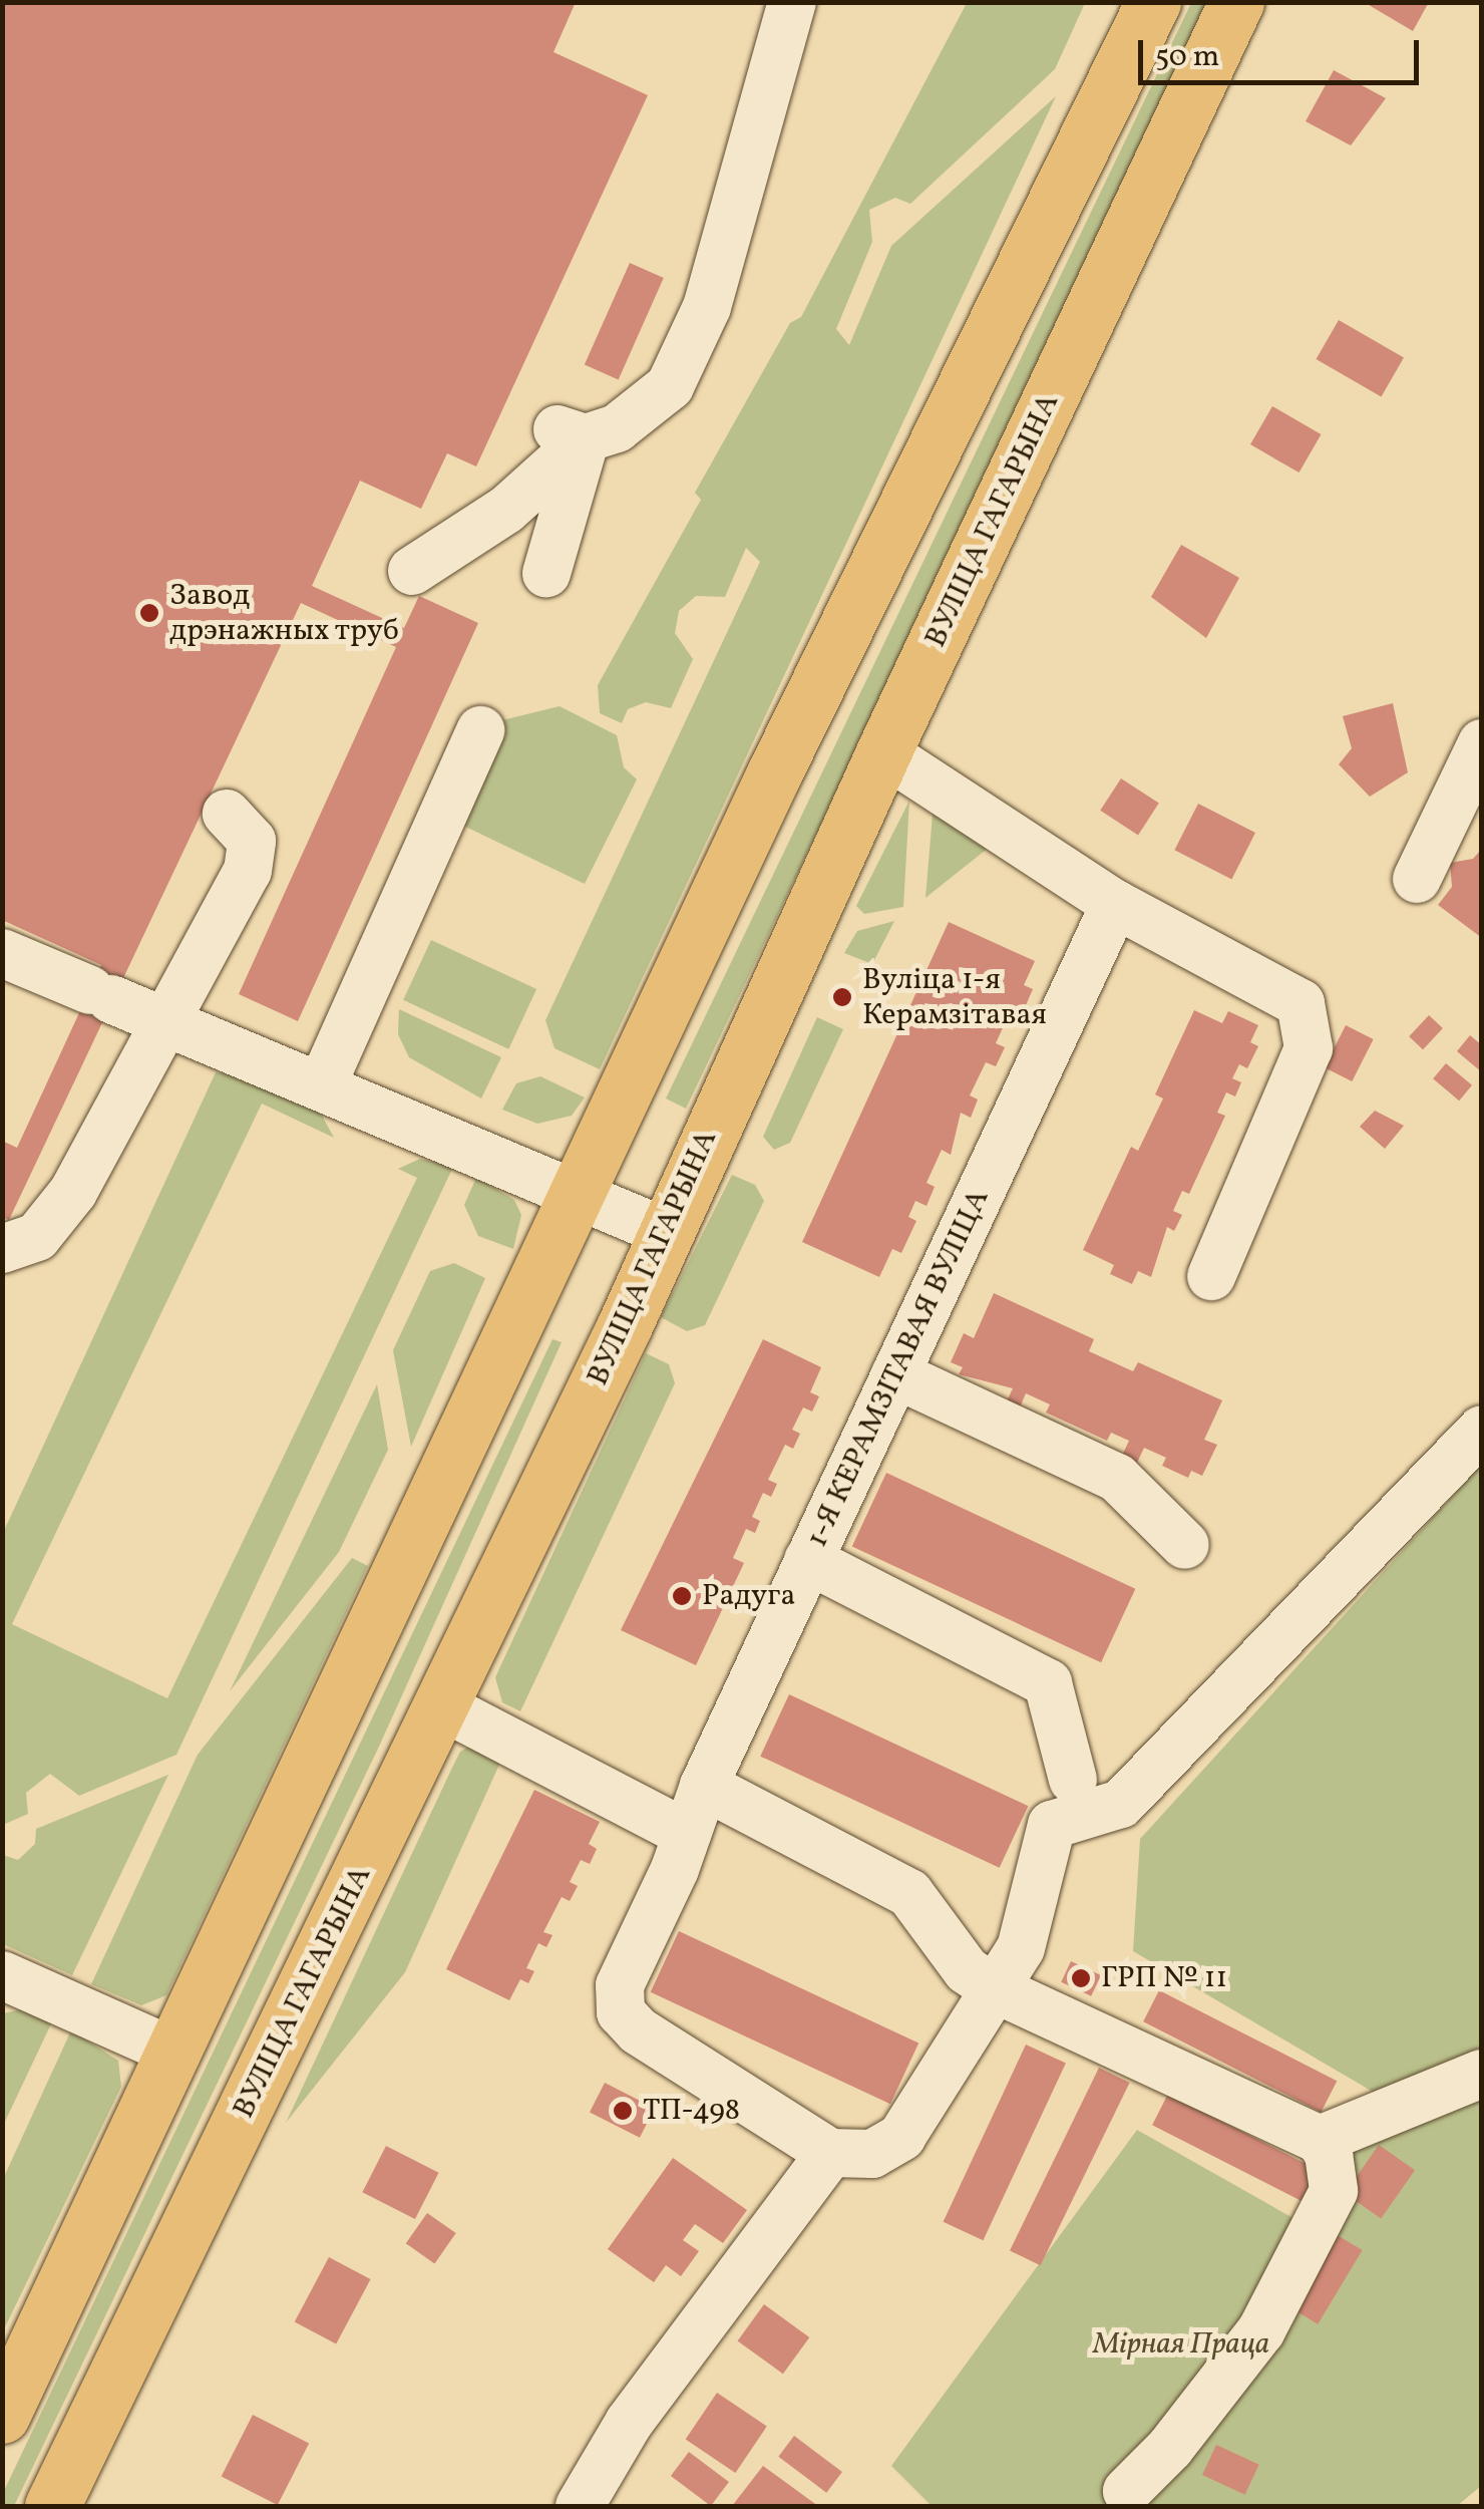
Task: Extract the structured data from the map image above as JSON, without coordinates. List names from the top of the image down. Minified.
{"streets":{"main road":["ВУЛІЦА ГАГАРЫНА"],"street":["1-Я КЕРАМЗІТАВАЯ ВУЛІЦА"]},"parks":["Мірная Праца"],"places":["Завод дрэнажных труб","Вуліца 1-я Керамзітавая","Радуга","ГРП № 11","ТП-498"],"scale_bar":"50 m"}
